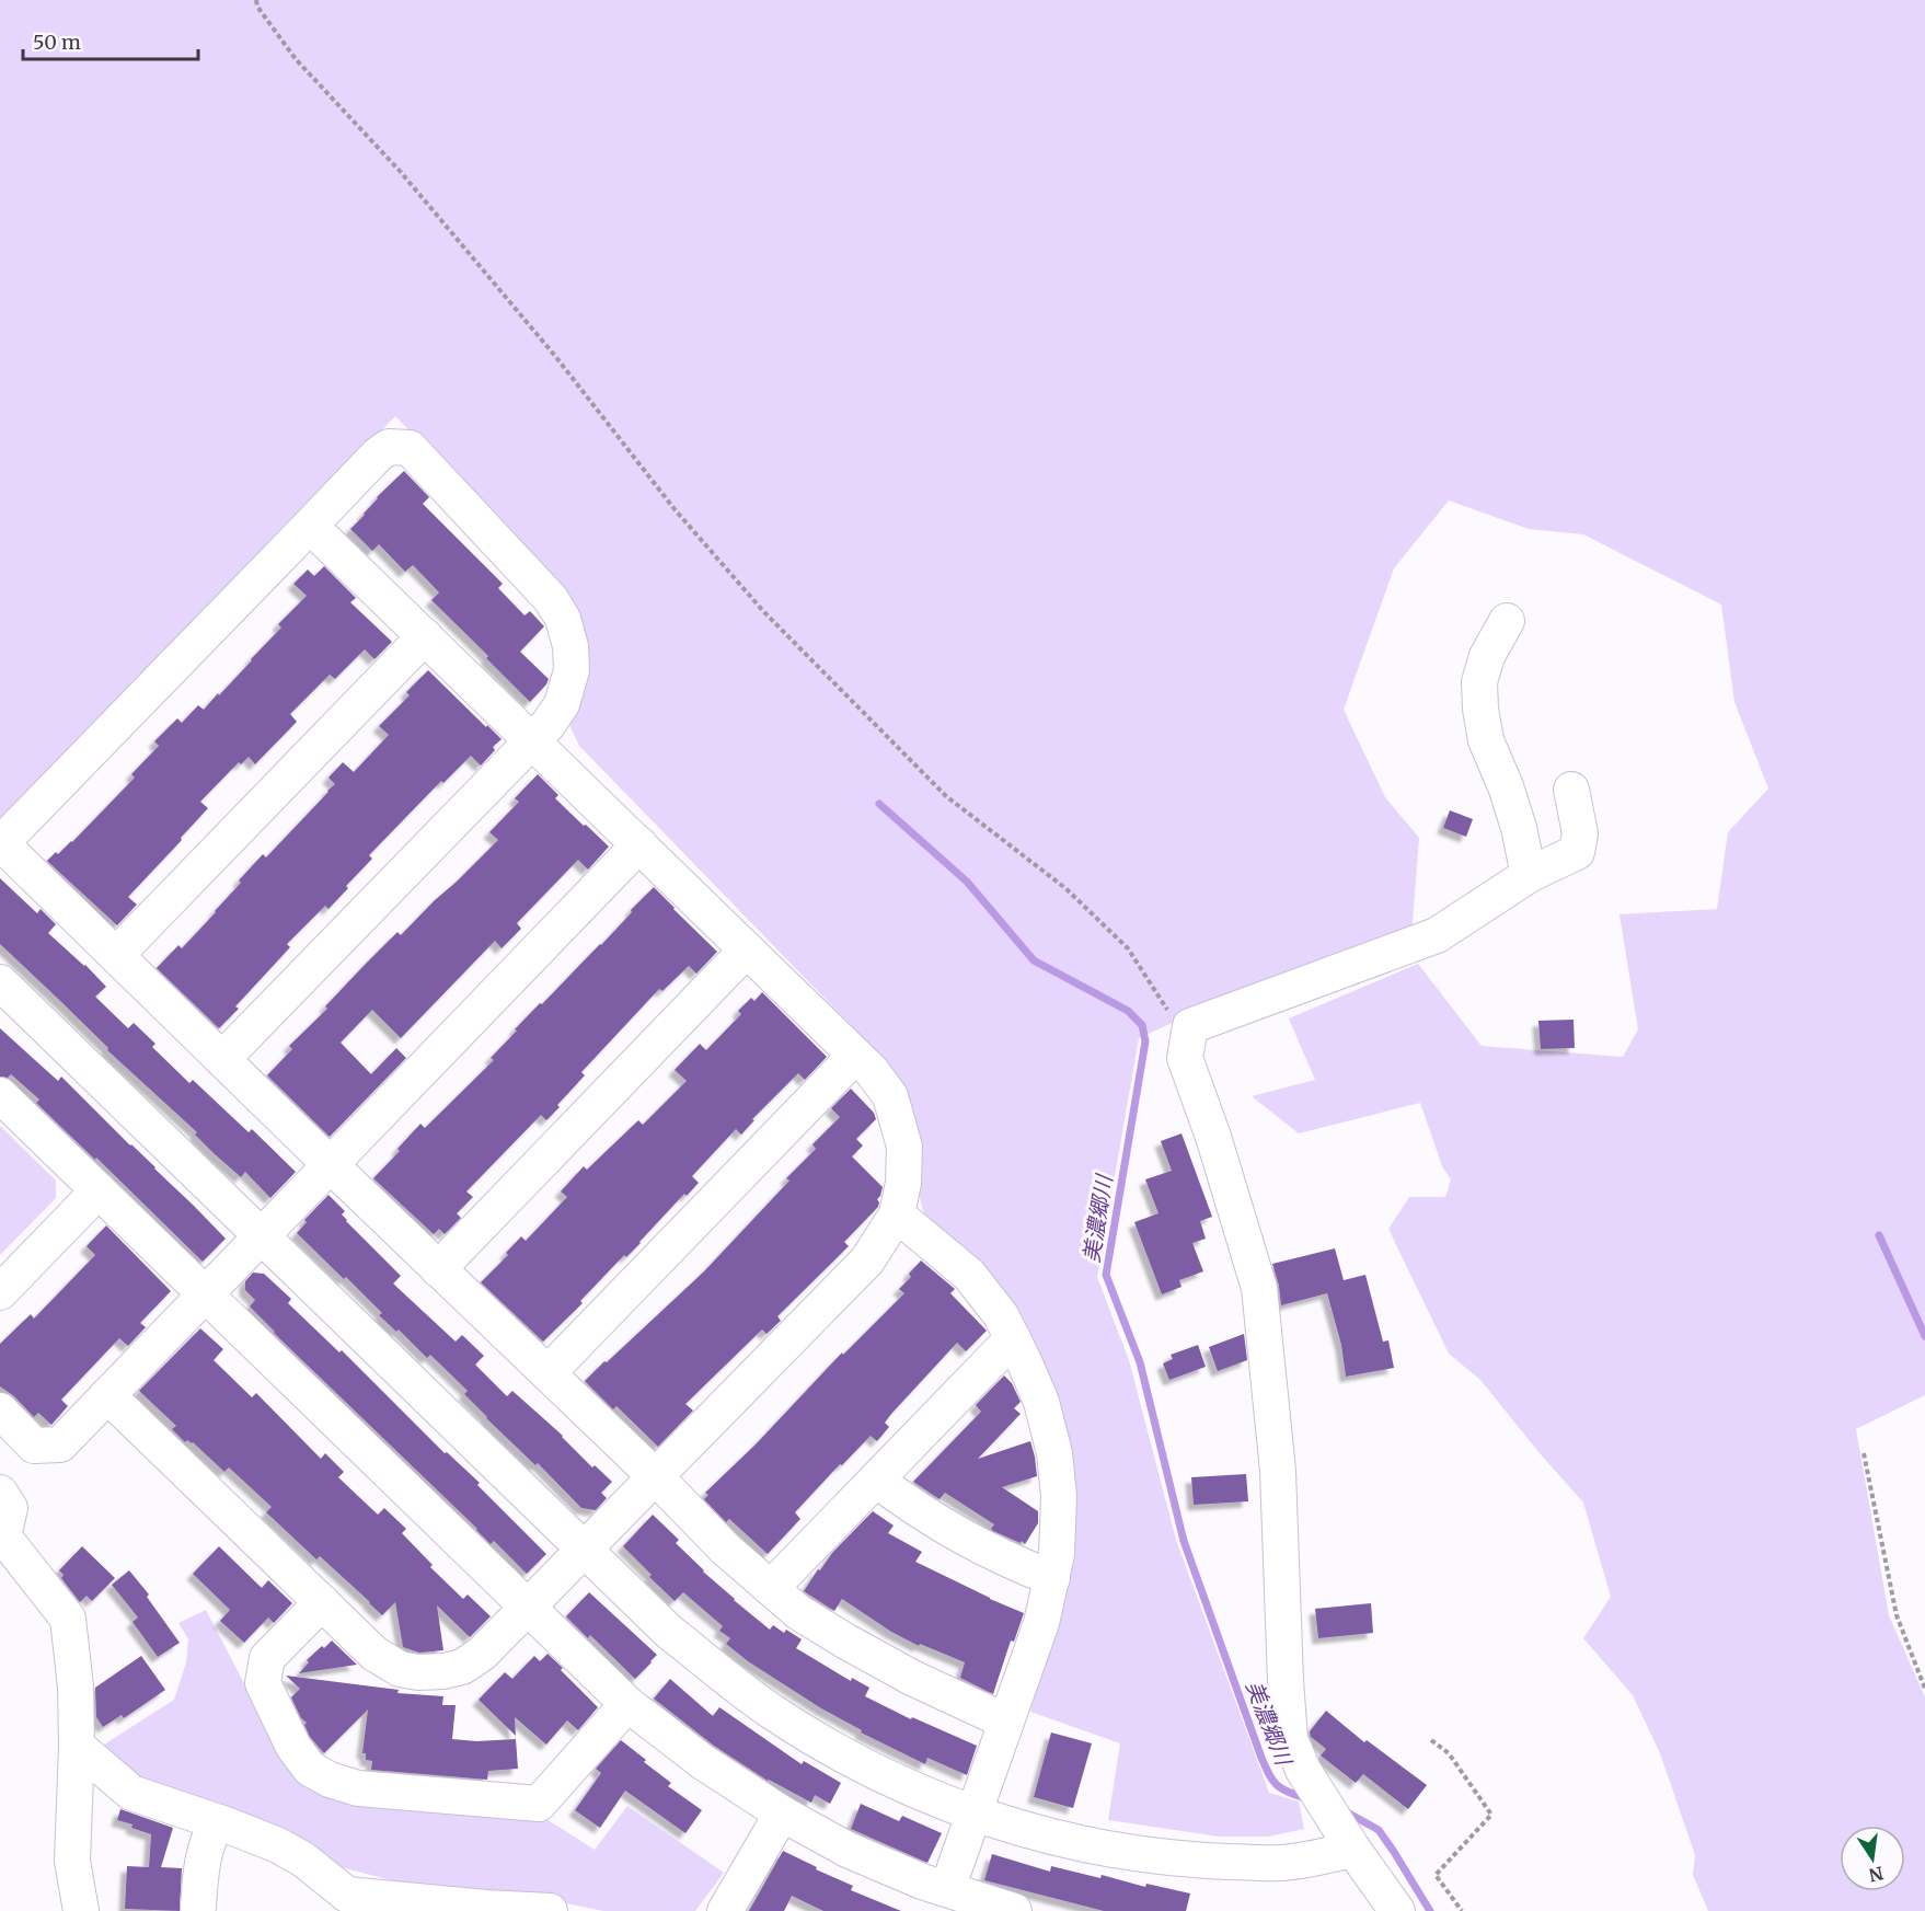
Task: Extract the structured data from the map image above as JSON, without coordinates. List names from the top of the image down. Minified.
{"water":["美濃郷川"],"scale_bar":"50 m","north":"bottom"}
